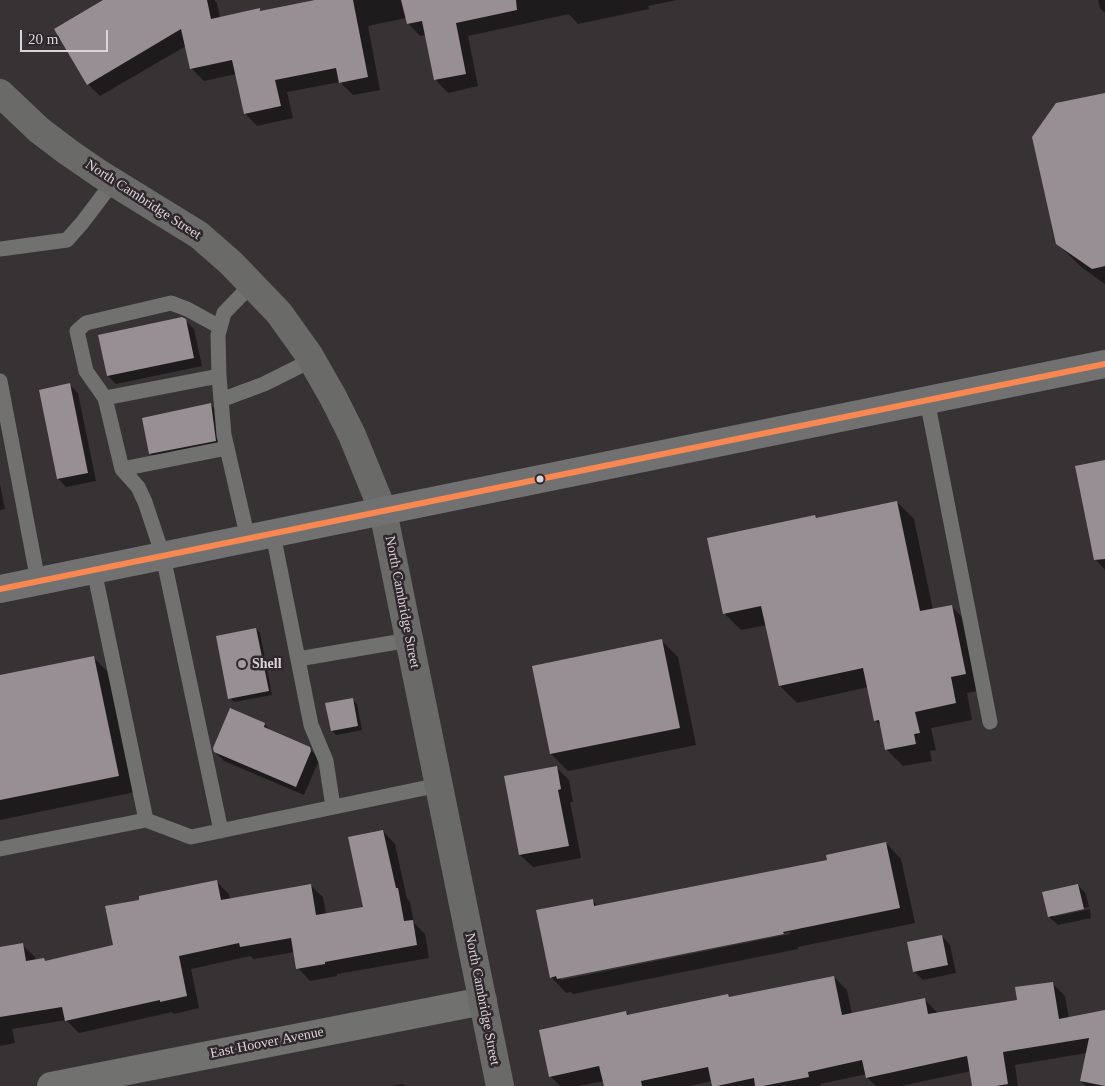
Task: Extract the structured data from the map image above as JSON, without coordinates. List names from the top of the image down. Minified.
{"streets":{"street":["North Cambridge Street","East Hoover Avenue"]},"crossings":[["North Cambridge Street","East Hoover Avenue"]],"places":["Shell"],"scale_bar":"20 m"}
